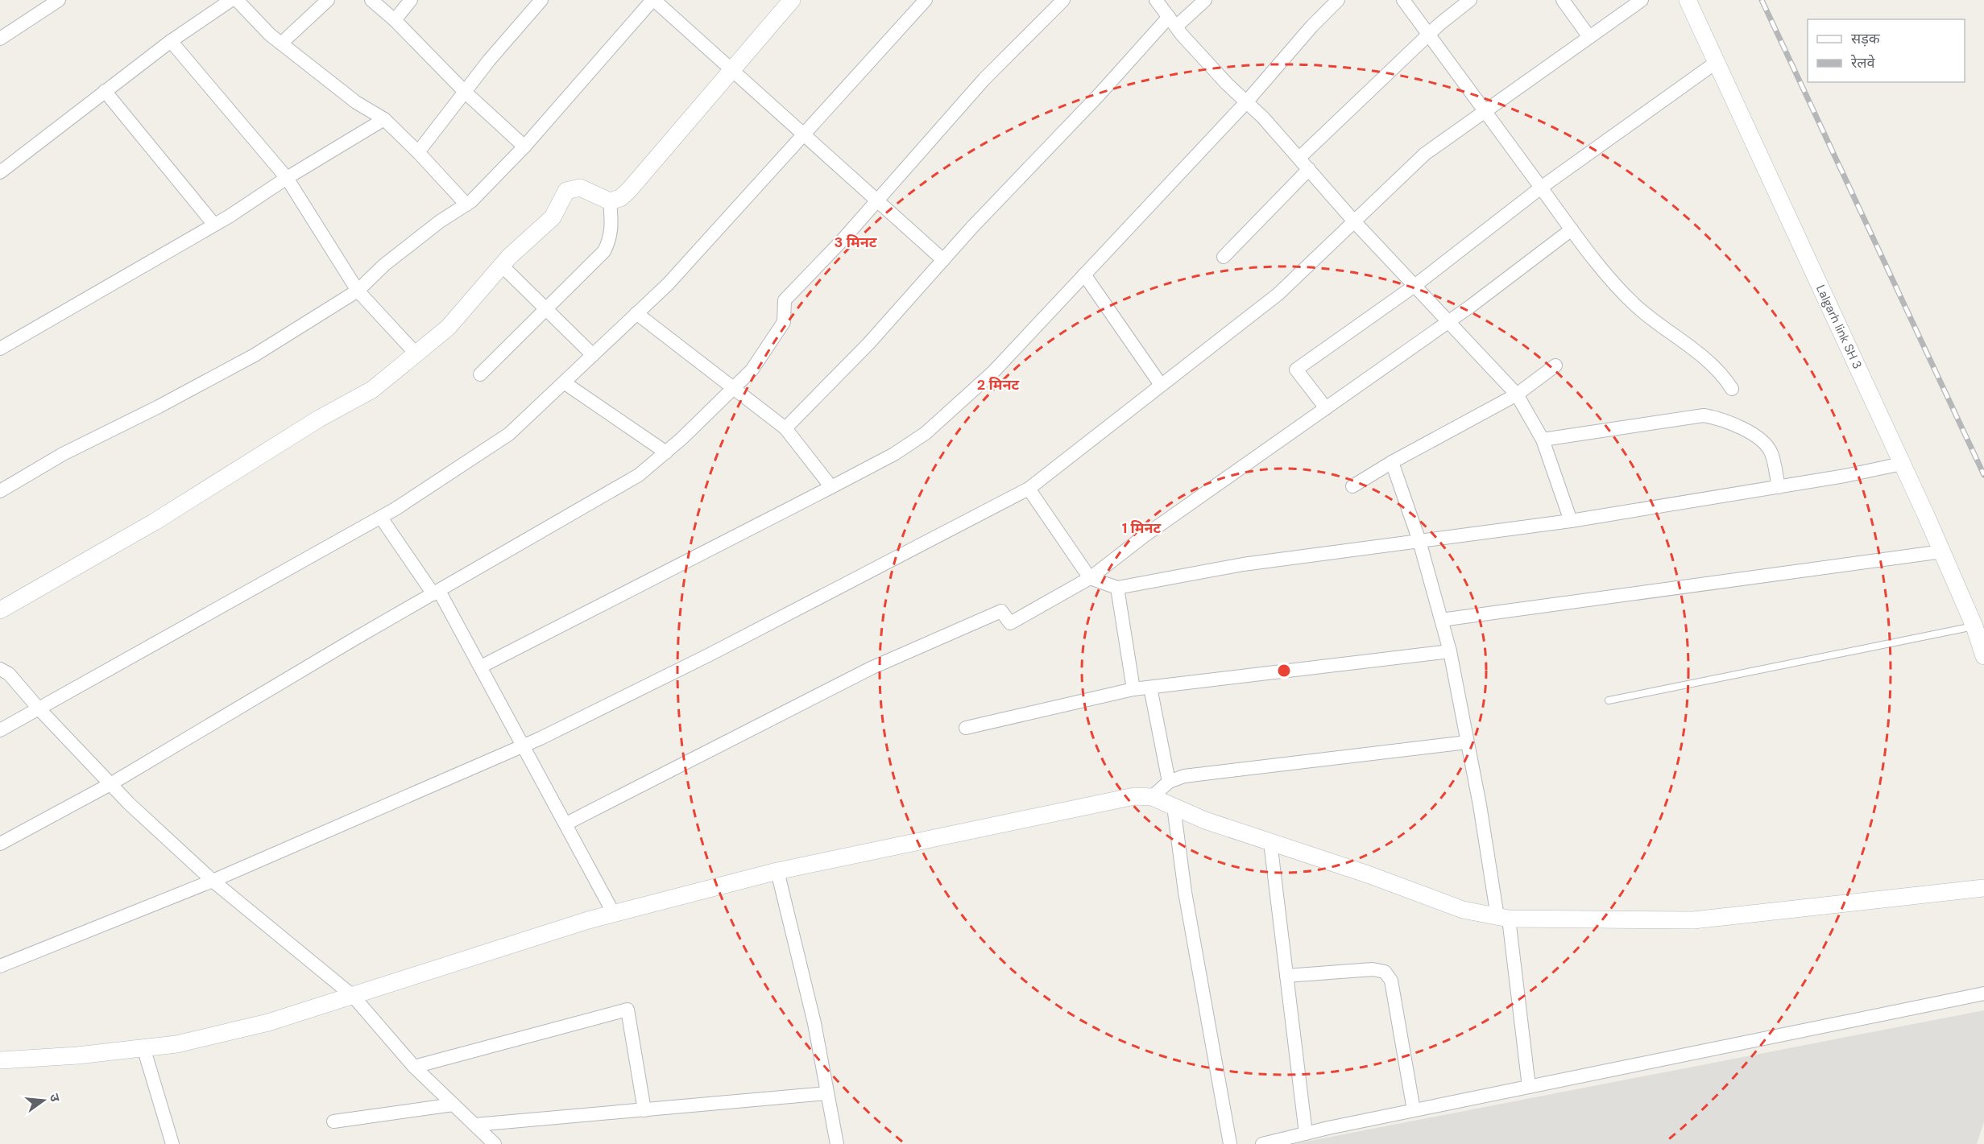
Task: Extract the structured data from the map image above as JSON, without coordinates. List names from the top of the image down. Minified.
{"streets":{"street":["Lalgarh link SH 3"]},"legend":["सड़क","रेलवे"],"north":"right","rings":["3 मिनट","2 मिनट","1 मिनट"]}
